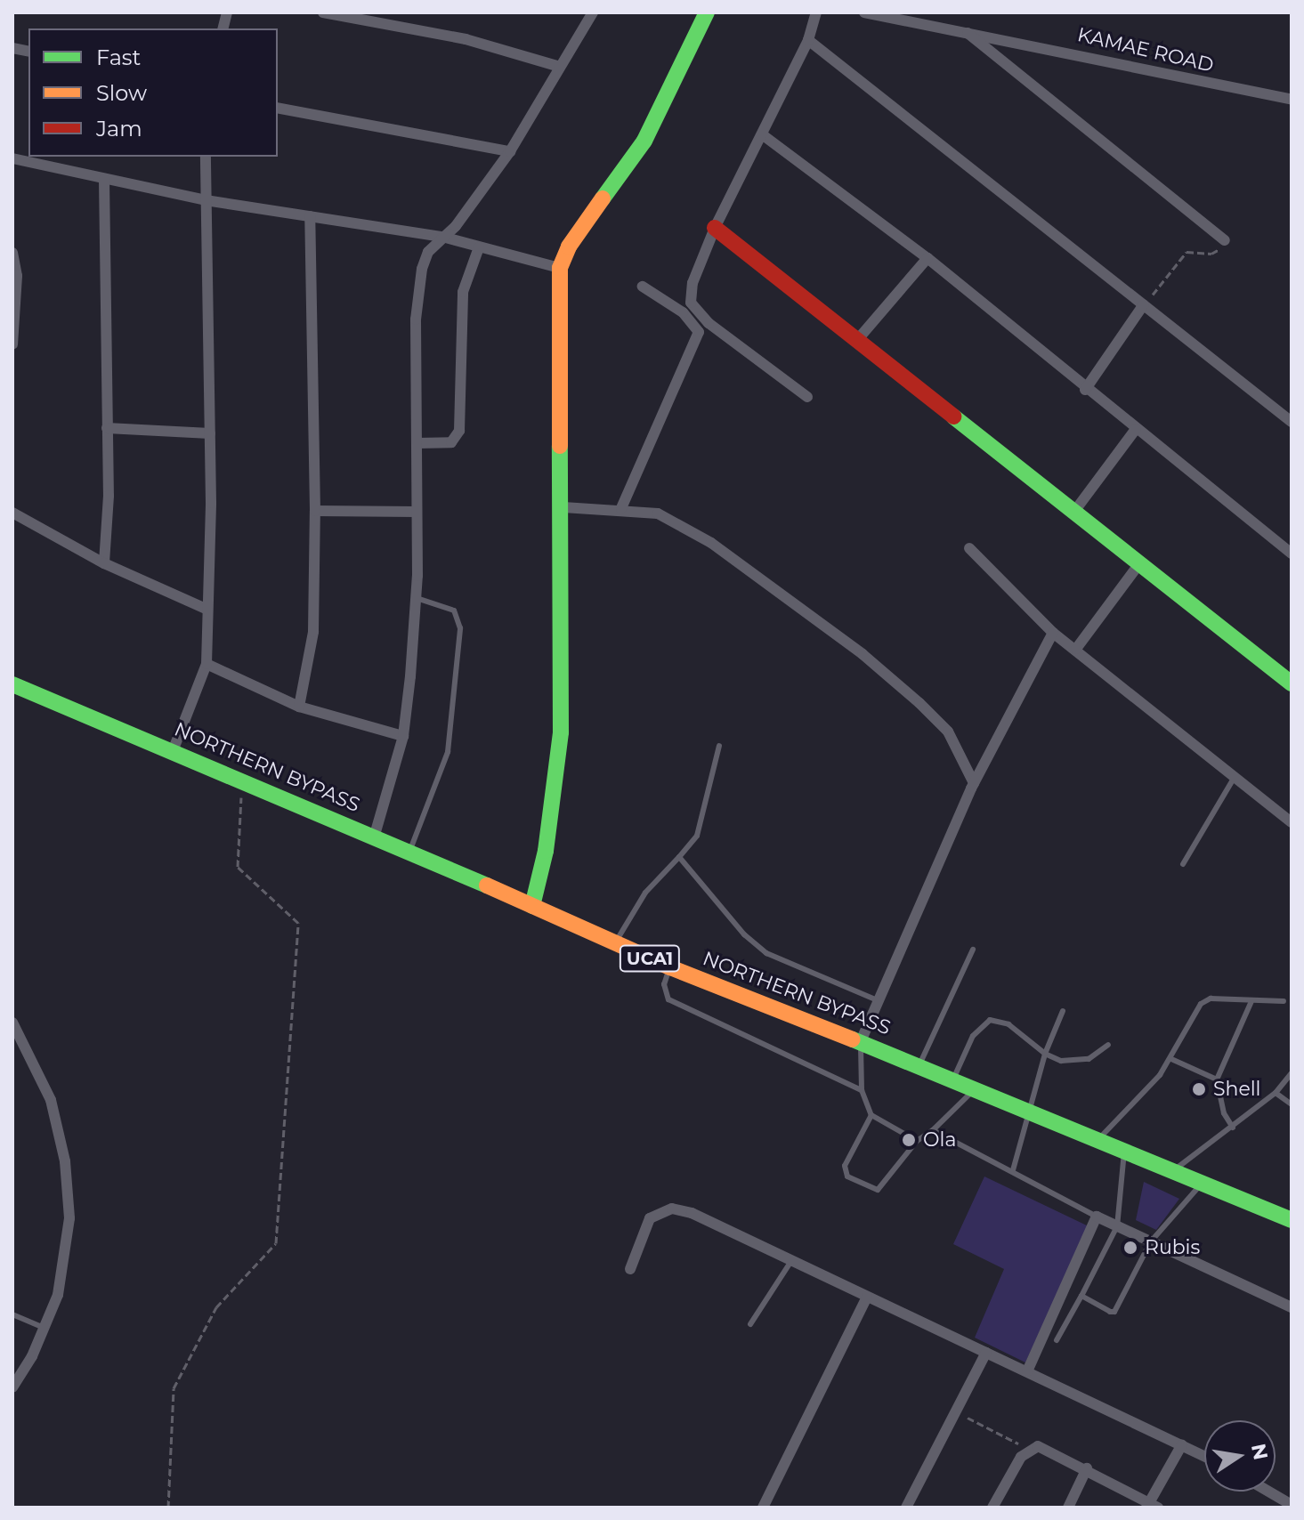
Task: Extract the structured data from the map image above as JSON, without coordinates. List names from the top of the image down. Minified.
{"streets":{"street":["KAMAE ROAD","NORTHERN BYPASS","UCA1"]},"places":["Shell","Ola","Rubis"],"legend":["Fast","Slow","Jam"],"north":"right"}
